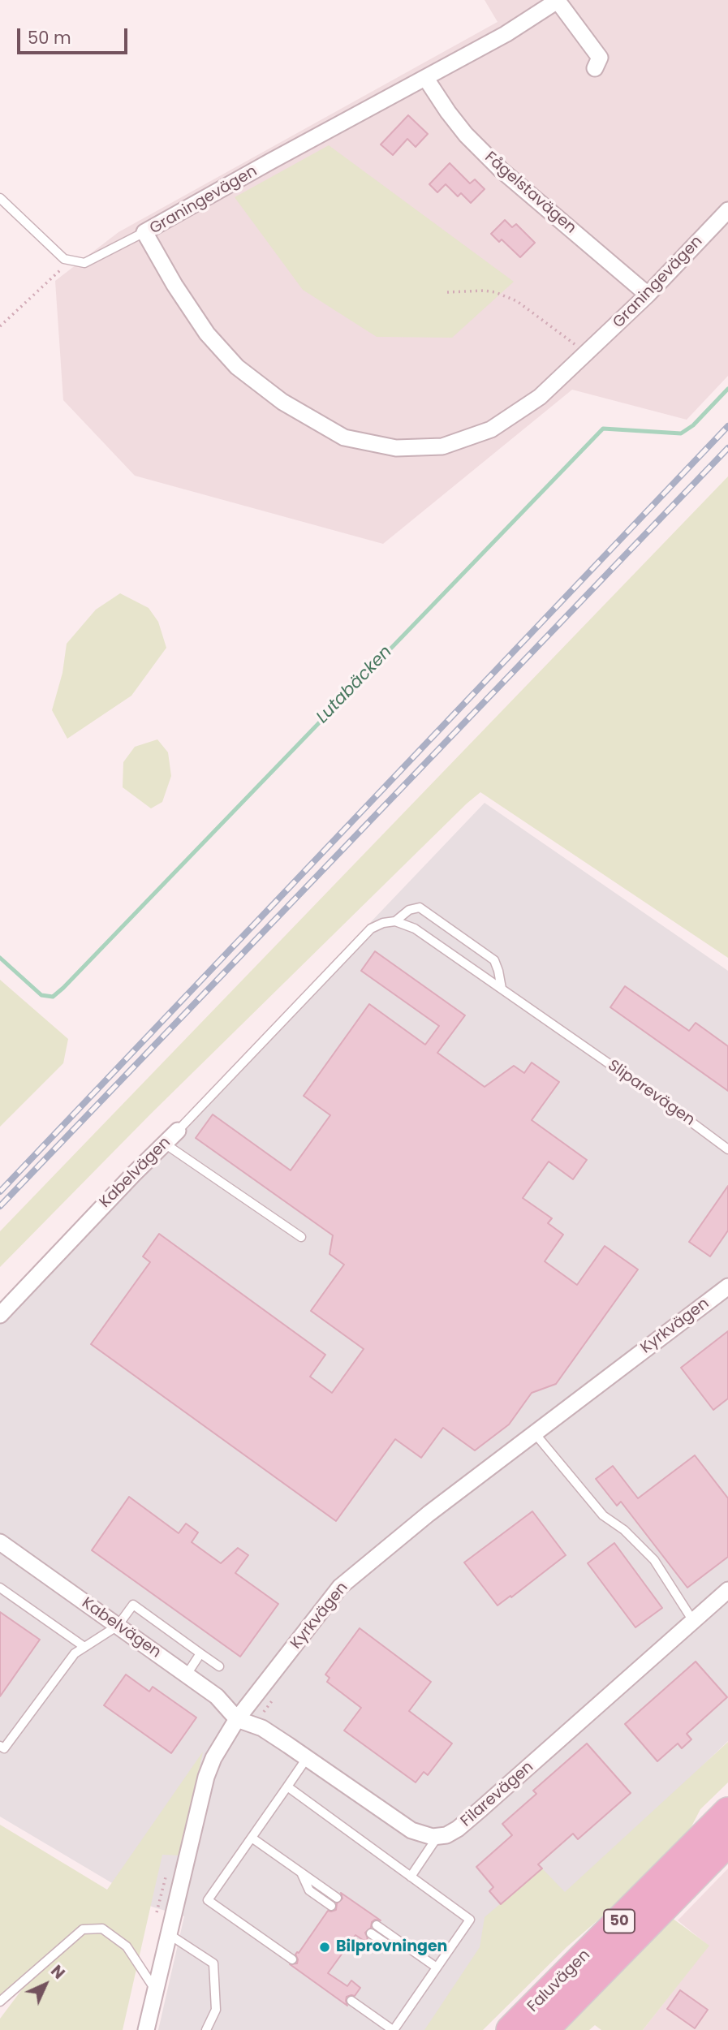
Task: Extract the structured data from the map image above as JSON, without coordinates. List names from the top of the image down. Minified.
{"streets":{"highway":["50","Faluvägen"],"street":["Fågelstavägen","Graningevägen","Kabelvägen","Kyrkvägen","Filarevägen"],"lane":["Sliparevägen"]},"crossings":[["Fågelstavägen","Graningevägen"],["Kabelvägen","Kyrkvägen"]],"water":["Lutabäcken"],"places":["Bilprovningen"],"scale_bar":"50 m","north":"top right"}
